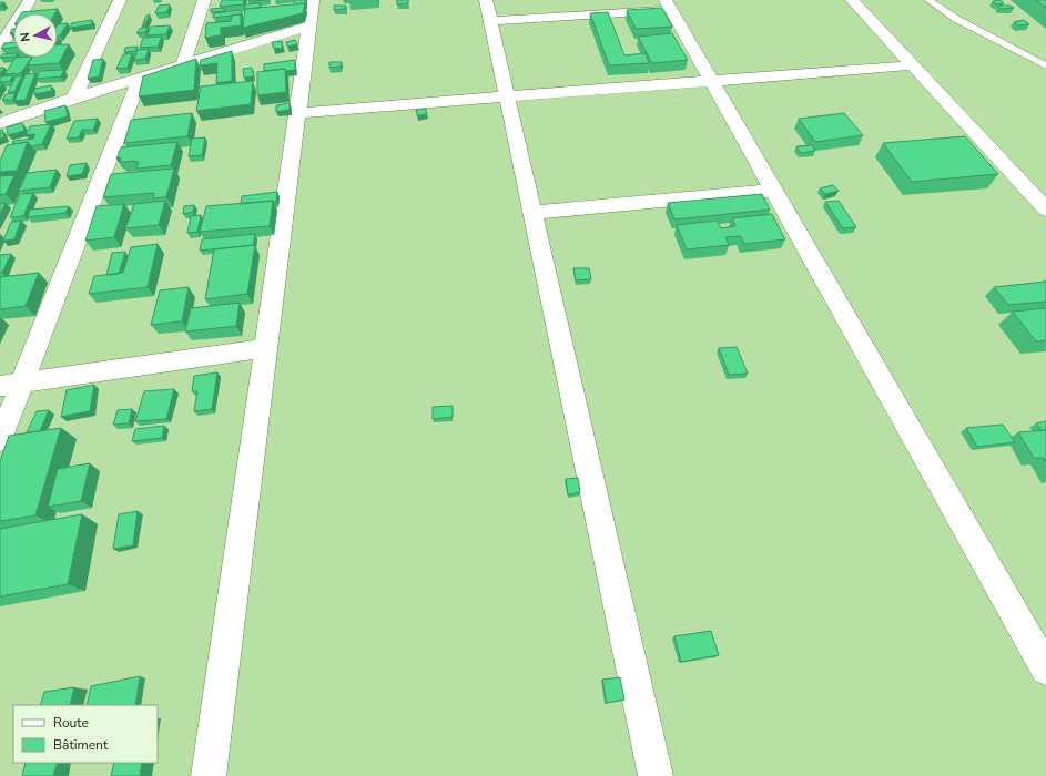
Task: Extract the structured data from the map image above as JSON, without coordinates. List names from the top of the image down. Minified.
{"legend":["Route","Bâtiment"],"north":"left"}
